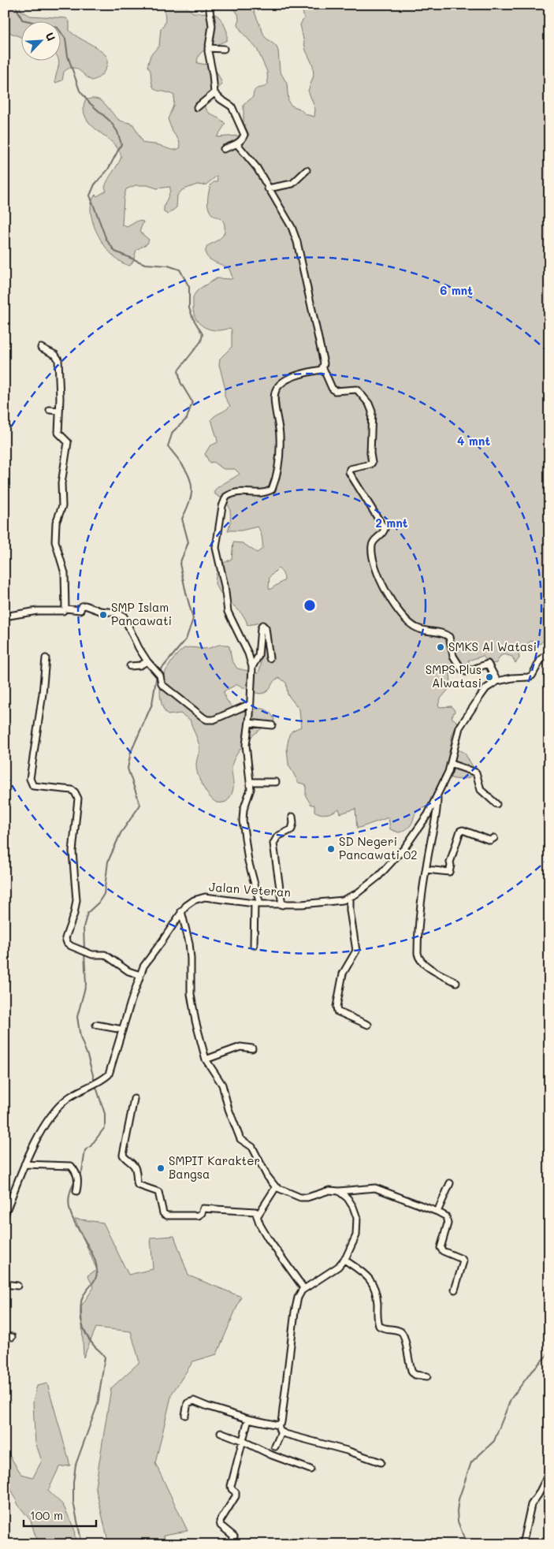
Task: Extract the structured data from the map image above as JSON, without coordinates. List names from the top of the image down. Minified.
{"streets":{"street":["Jalan Veteran"]},"places":["SMP Islam Pancawati","SMKS Al Watasi","SMPS Plus Alwatasi","SD Negeri Pancawati 02","SMPIT Karakter Bangsa"],"scale_bar":"100 m","north":"top right","rings":["6 mnt","4 mnt","2 mnt"]}
